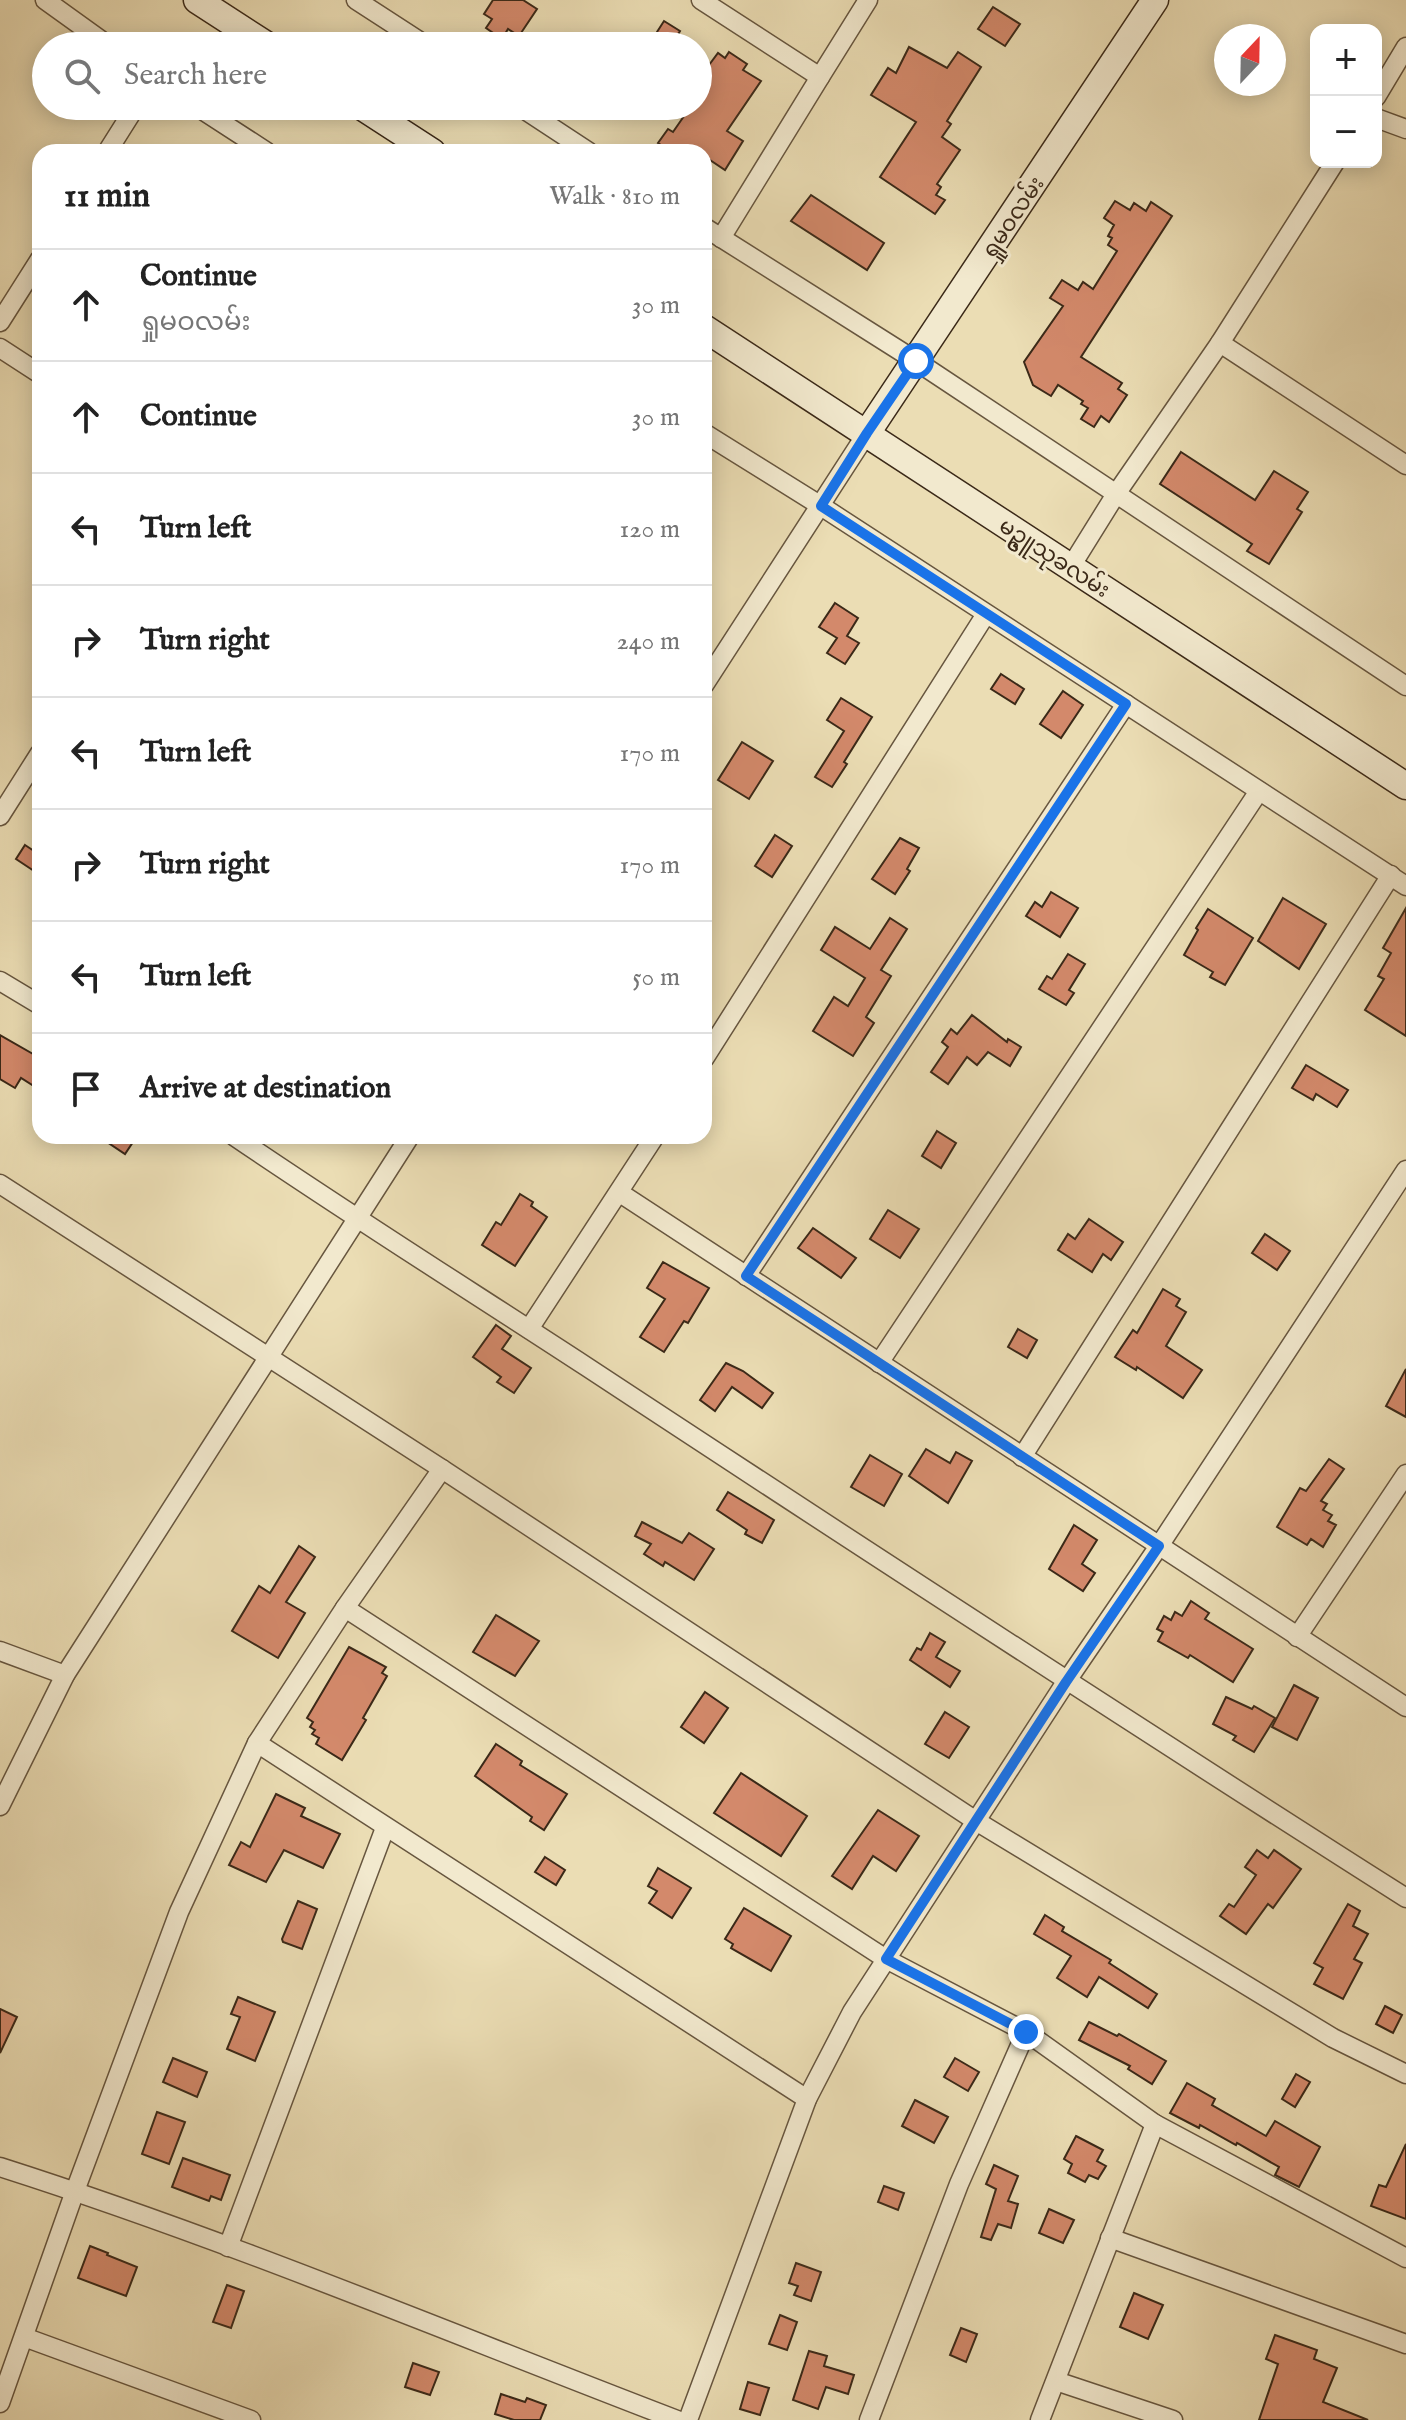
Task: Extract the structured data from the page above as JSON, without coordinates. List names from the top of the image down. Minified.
{"streets":{"street":["ရှုမဝလမ်း","မဥ္ဇူသုခလမ်း"]},"crossings":[["ရှုမဝလမ်း","မဥ္ဇူသုခလမ်း"]],"north":"top","page":{"map_buttons":["+","−"],"search":"Search here","heading":["11 min","Walk · 810 m"],"list":[["Continue","ရှုမဝလမ်း","30 m"],["Continue","30 m"],["Turn left","120 m"],["Turn right","240 m"],["Turn left","170 m"],["Turn right","170 m"],["Turn left","50 m"],"Arrive at destination"]}}
